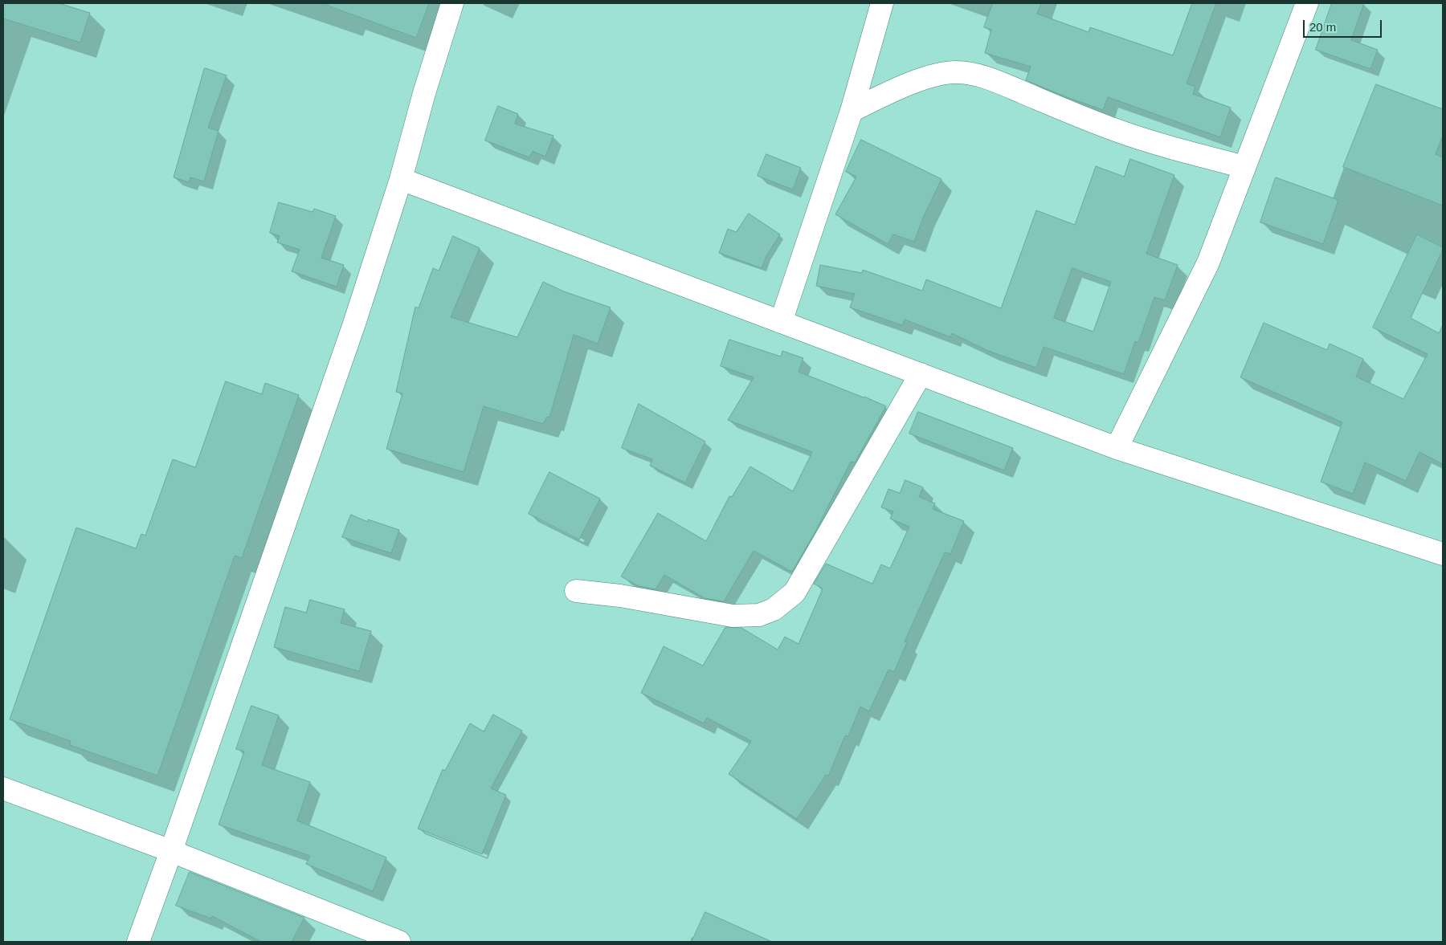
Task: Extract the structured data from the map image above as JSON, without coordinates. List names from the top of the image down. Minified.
{"scale_bar":"20 m"}
